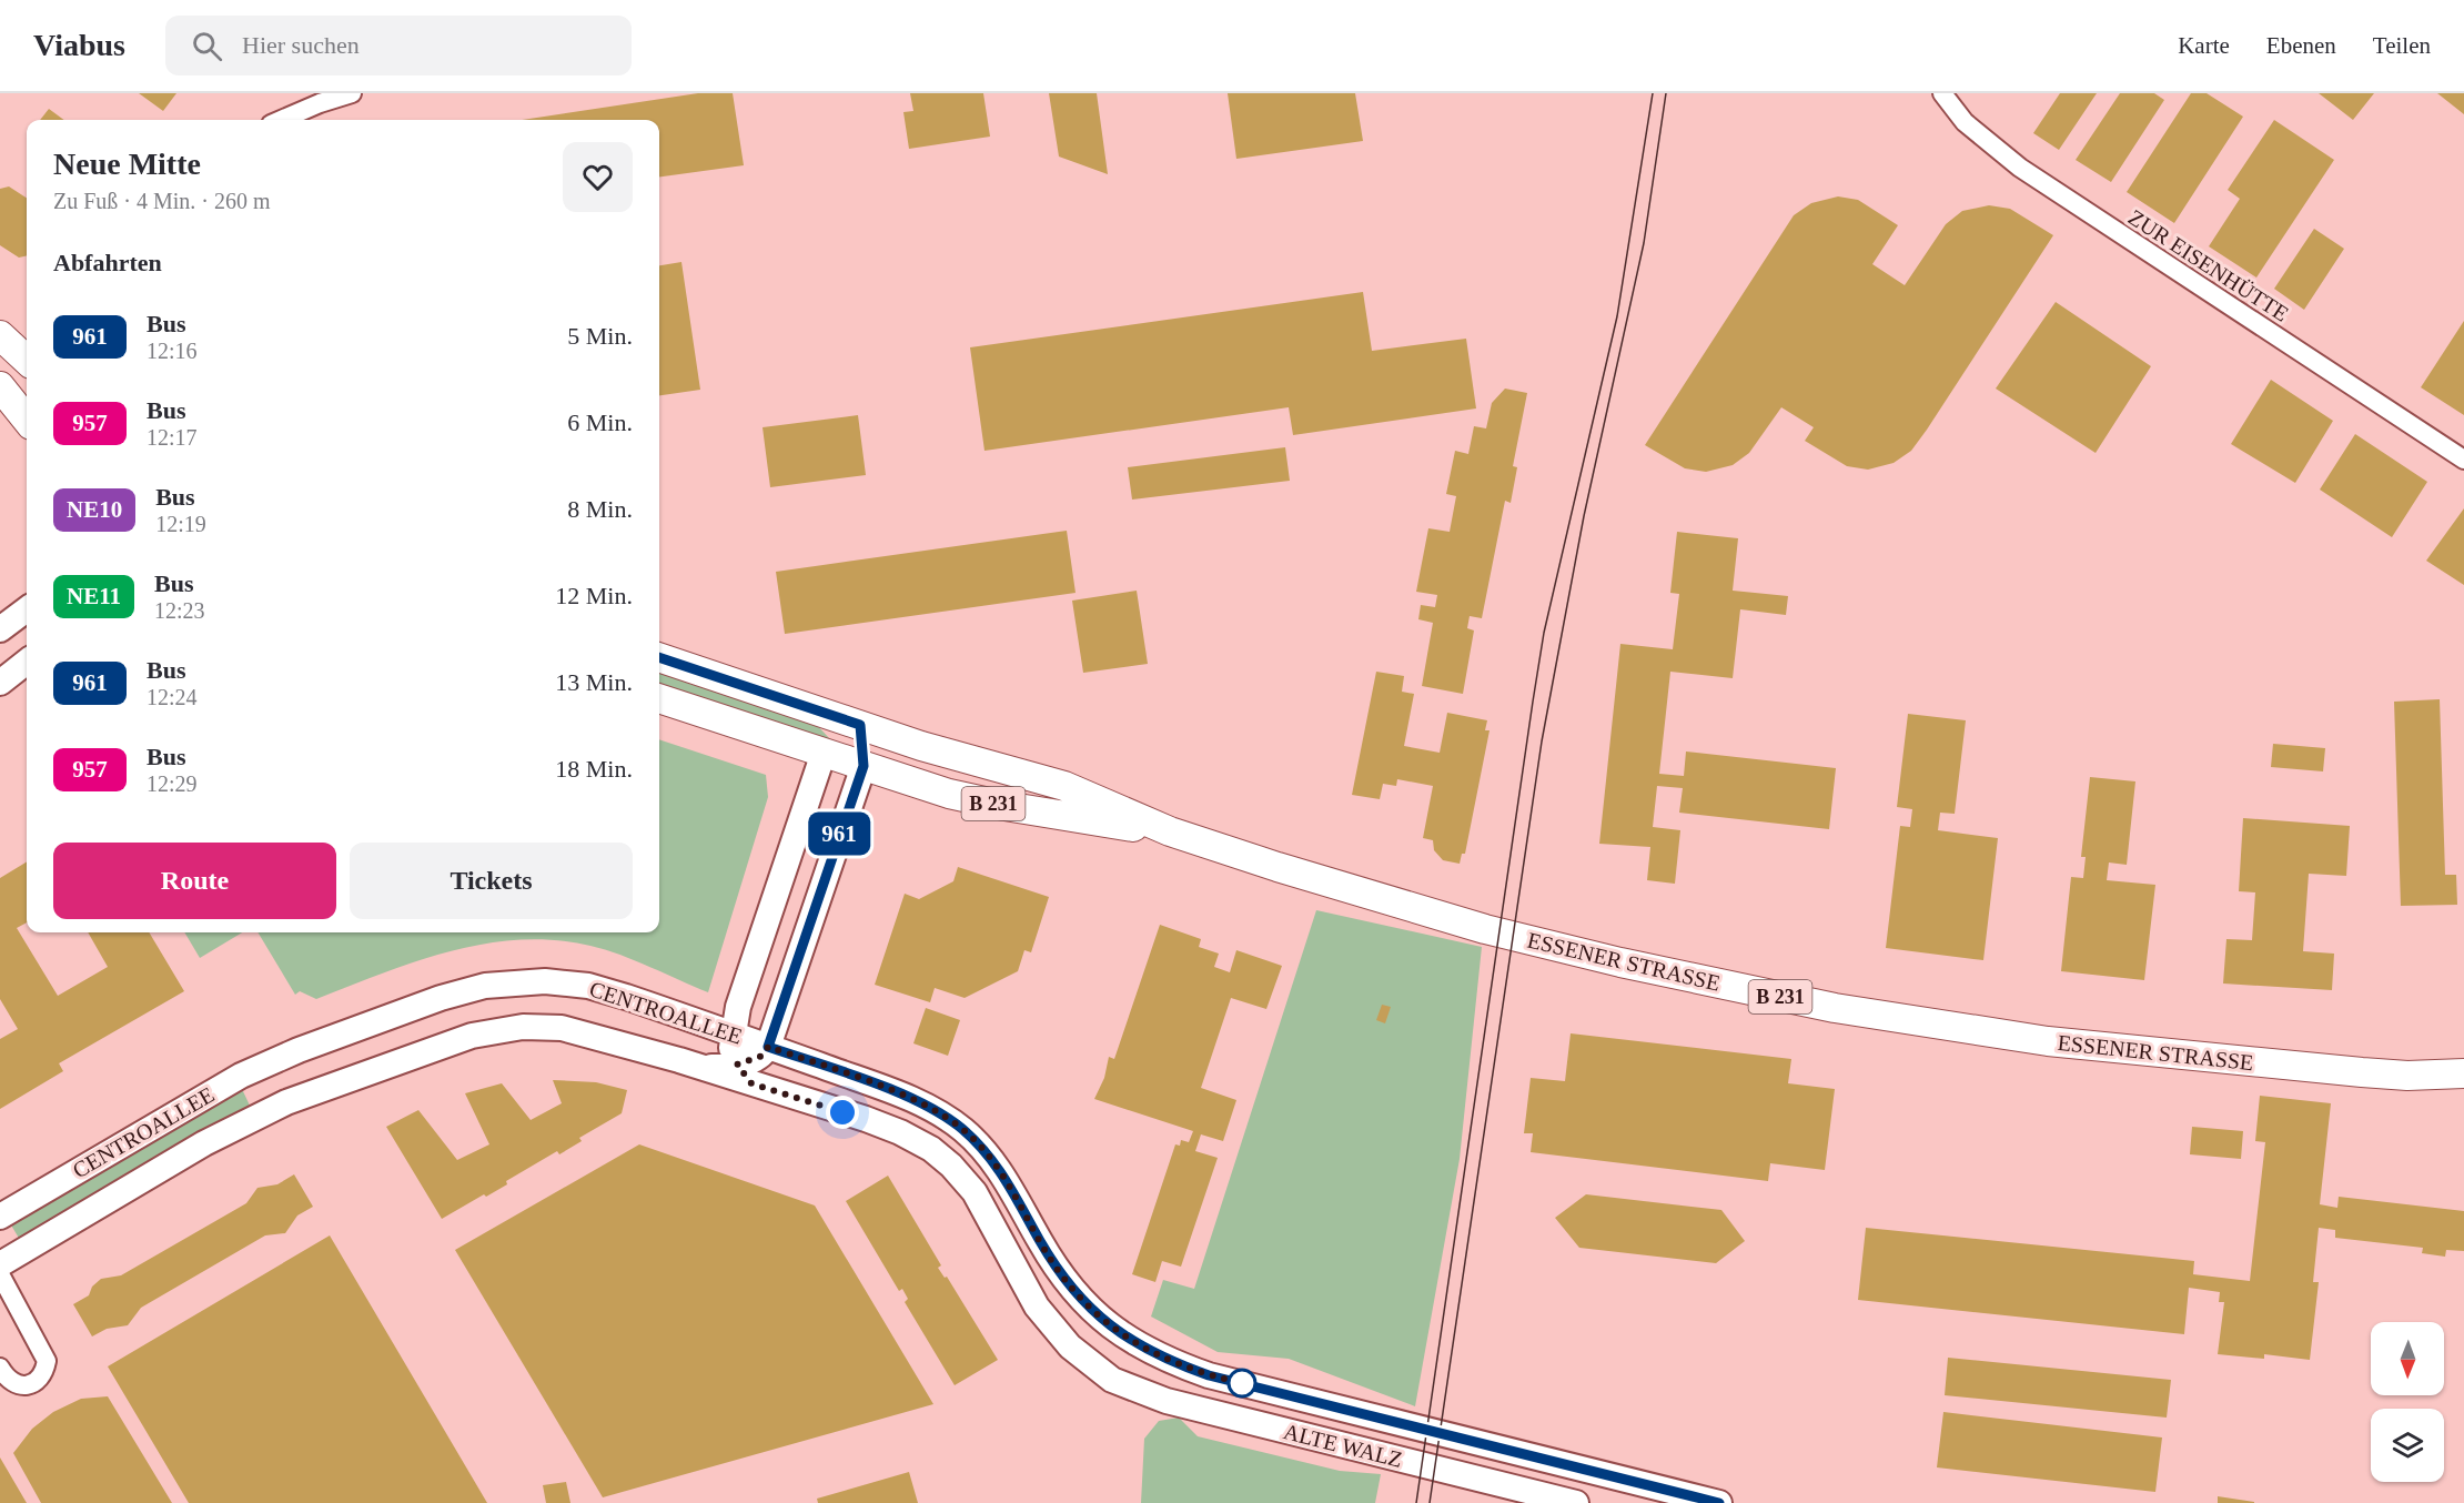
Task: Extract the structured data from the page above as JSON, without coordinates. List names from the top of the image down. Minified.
{"streets":{"main road":["B 231","ESSENER STRASSE"],"street":["ZUR EISENHÜTTE","CENTROALLEE","ALTE WALZ"]},"crossings":[["CENTROALLEE","ALTE WALZ"]],"lines":["bus line 961"],"north":"bottom","page":{"header":"Viabus","search":"Hier suchen","nav":["Karte","Ebenen","Teilen"],"on_map":"961","heading":[["Neue Mitte","Zu Fuß · 4 Min. · 260 m"],"Abfahrten"],"list":[{"mark":"961","name":"Bus","note":"12:16","value":"5 Min."},{"mark":"957","name":"Bus","note":"12:17","value":"6 Min."},{"mark":"NE10","name":"Bus","note":"12:19","value":"8 Min."},{"mark":"NE11","name":"Bus","note":"12:23","value":"12 Min."},{"mark":"961","name":"Bus","note":"12:24","value":"13 Min."},{"mark":"957","name":"Bus","note":"12:29","value":"18 Min."}],"buttons":["Route","Tickets"]}}
